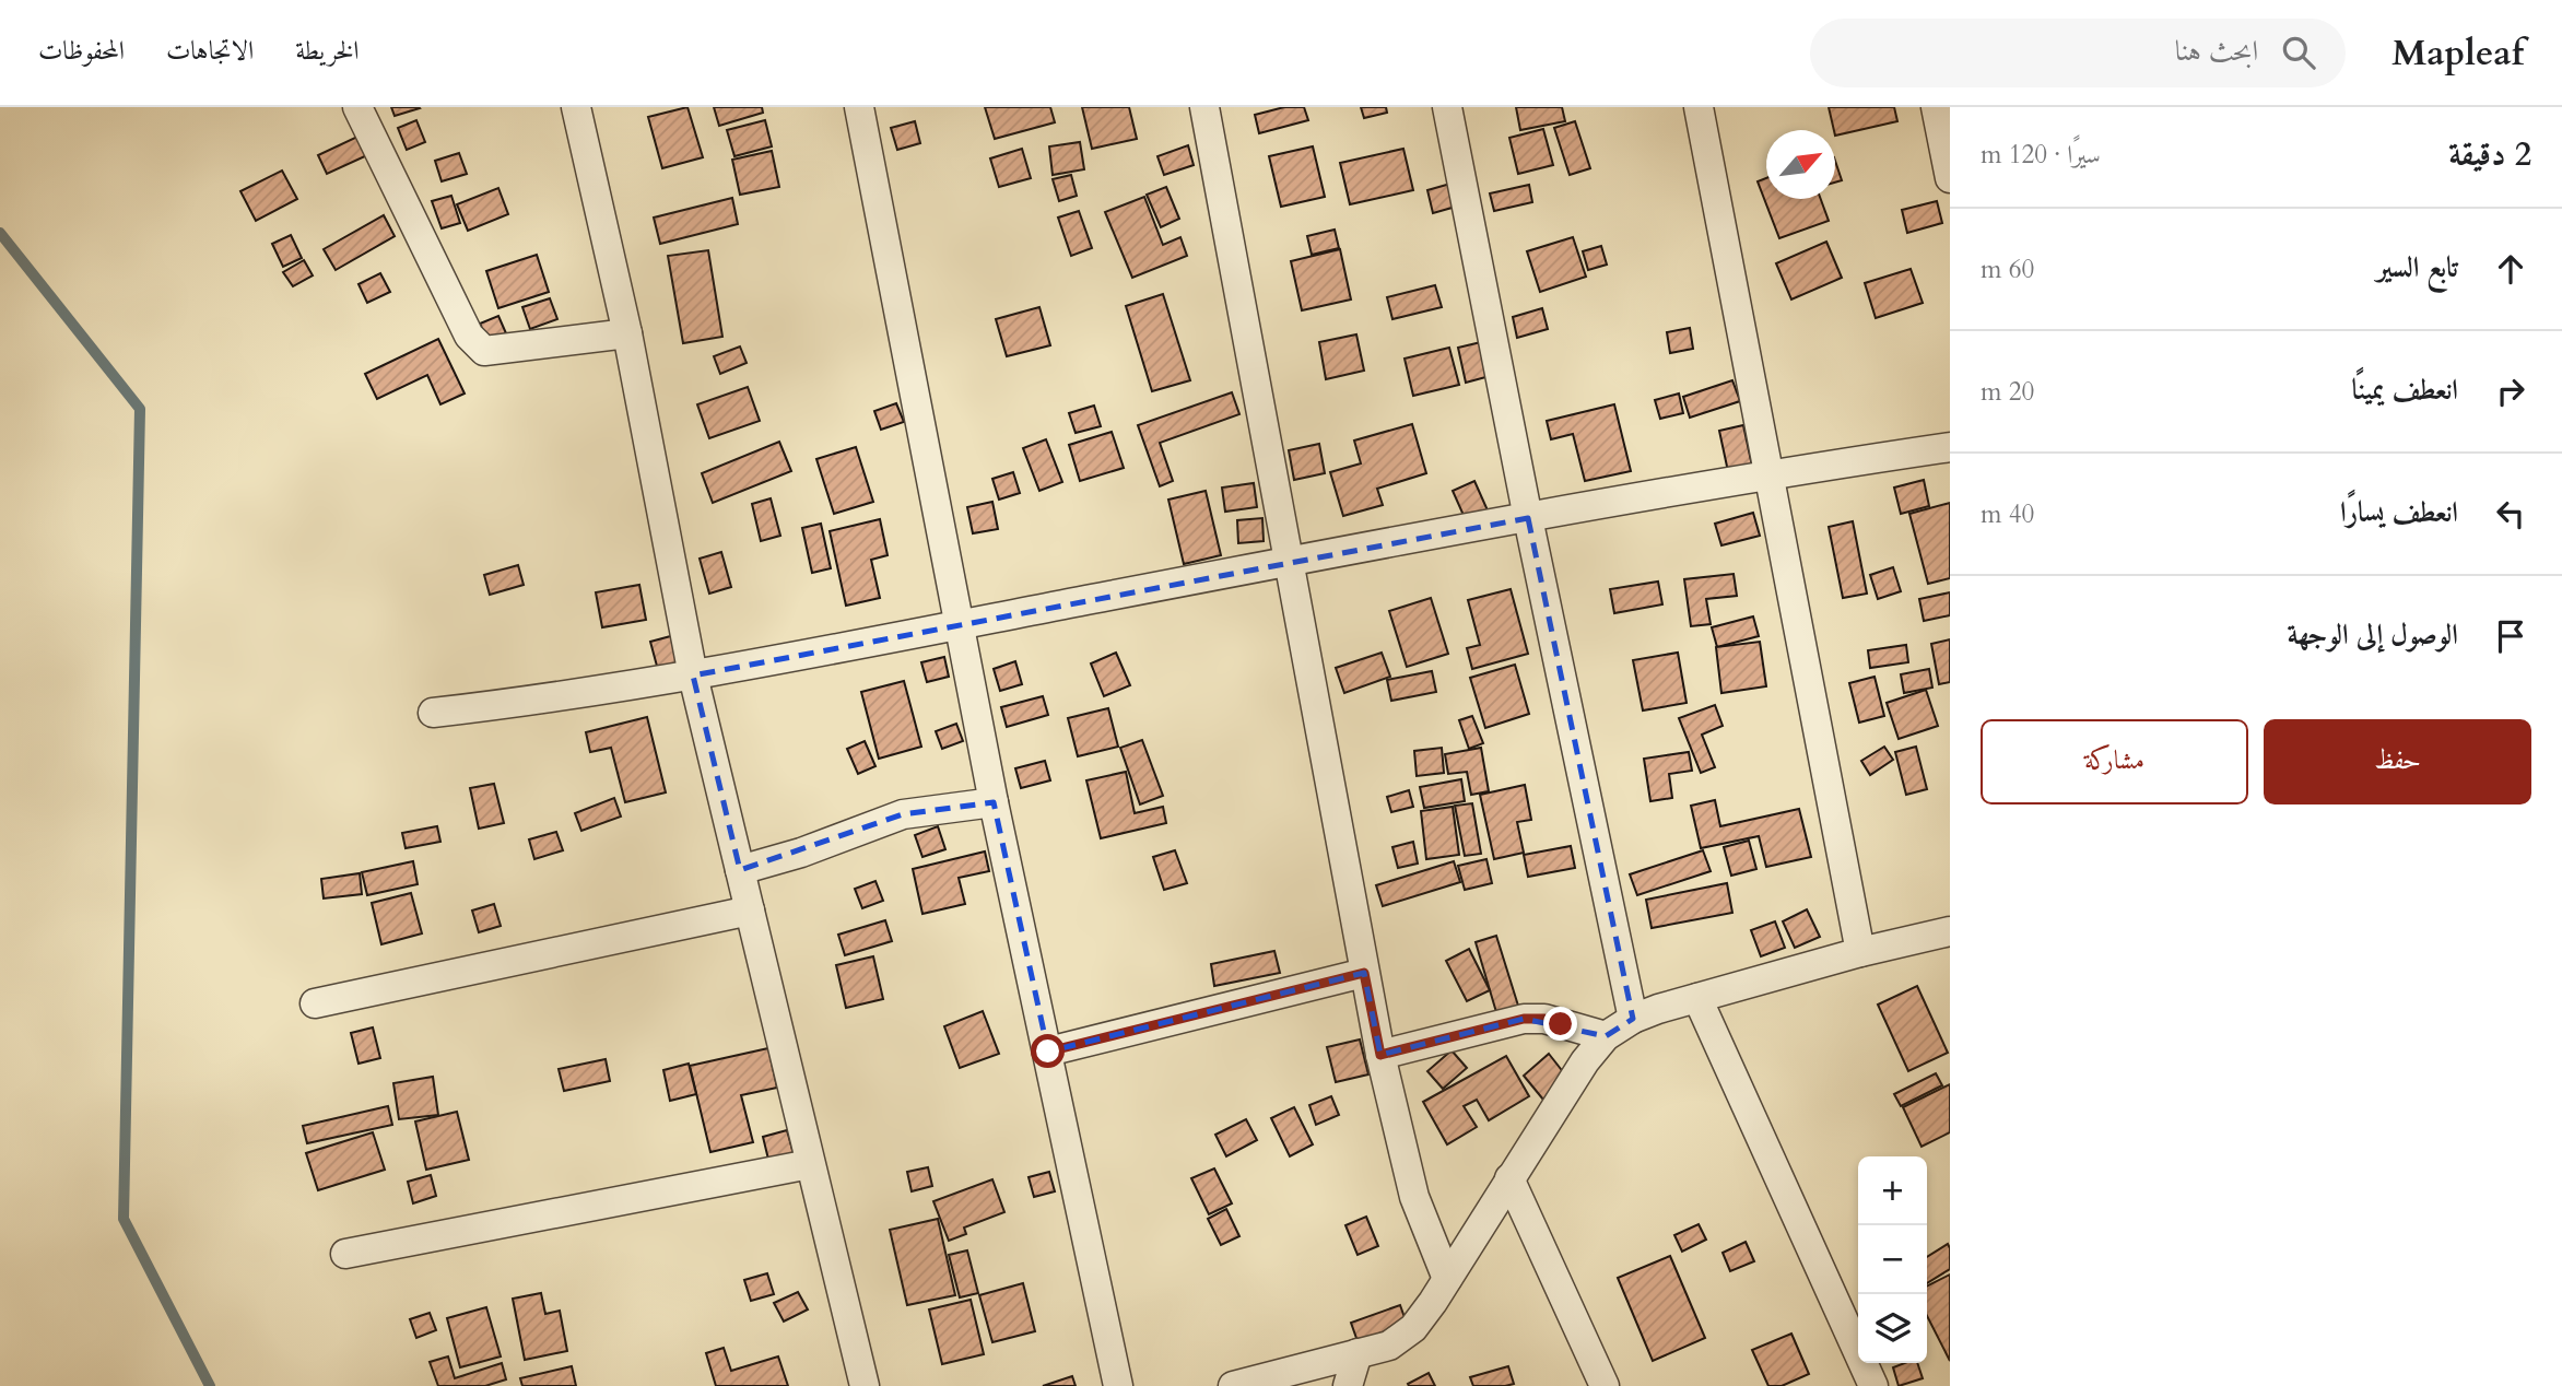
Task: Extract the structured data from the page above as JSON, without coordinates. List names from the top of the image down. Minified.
{"north":"top right","page":{"header":"Mapleaf","search":"ابحث هنا","nav":["الخريطة","الاتجاهات","المحفوظات"],"heading":["2 دقيقة","سيرًا · 120 m"],"list":[["تابع السير","60 m"],["انعطف يمينًا","20 m"],["انعطف يسارًا","40 m"],"الوصول إلى الوجهة"],"buttons":["حفظ","مشاركة"],"map_buttons":["+","−"]}}
